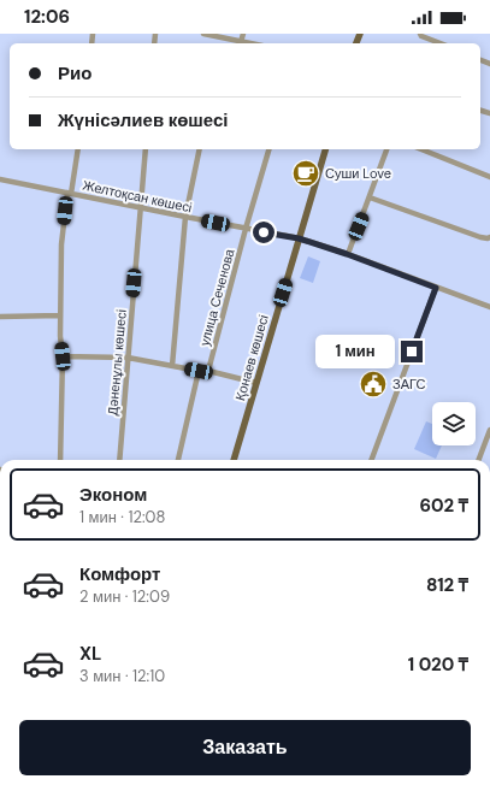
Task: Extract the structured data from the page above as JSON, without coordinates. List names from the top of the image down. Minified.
{"streets":{"main road":["Қонаев көшесі"],"street":["Желтоқсан көшесі","улица Сеченова","Дәненұлы көшесі"]},"crossings":[["Желтоқсан көшесі","улица Сеченова"],["Желтоқсан көшесі","Қонаев көшесі"],["Желтоқсан көшесі","Дәненұлы көшесі"]],"places":{"cafe":["Суши Love"],"public building":["ЗАГС"]},"page":{"status":"12:06","banner":["Рио","Жүнісәлиев көшесі"],"bubble":"1 мин","list":[{"name":"Эконом","note":"1 мин · 12:08","value":"602 ₸"},{"name":"Комфорт","note":"2 мин · 12:09","value":"812 ₸"},{"name":"XL","note":"3 мин · 12:10","value":"1 020 ₸"}],"buttons":"Заказать"}}
